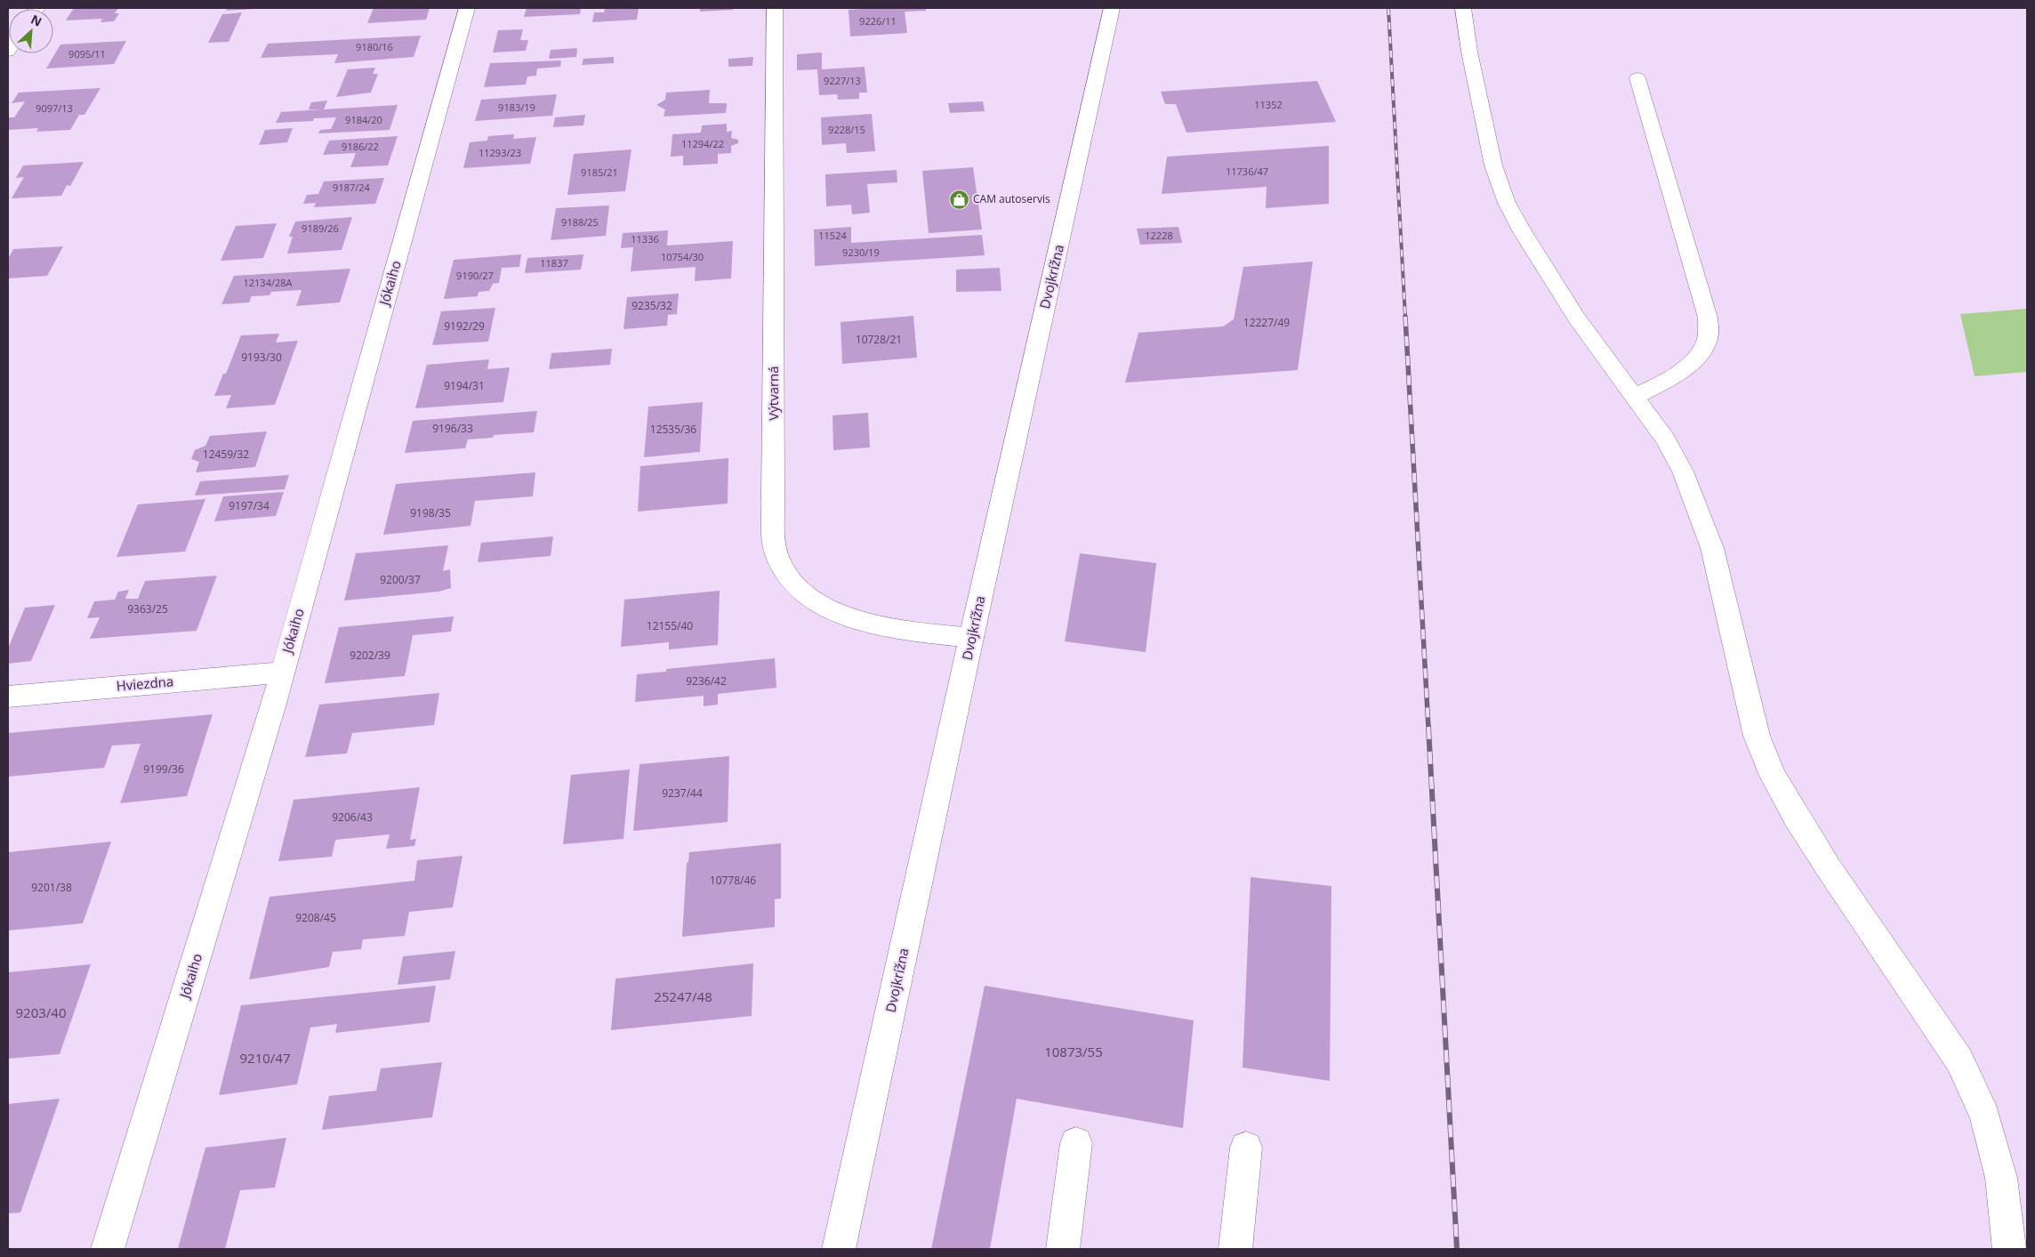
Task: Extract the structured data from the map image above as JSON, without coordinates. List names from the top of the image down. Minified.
{"streets":{"street":["Dvojkrížna","Jókaiho","Výtvarná","Hviezdna"]},"crossings":[["Dvojkrížna","Výtvarná"],["Jókaiho","Hviezdna"]],"places":{"shop":["CAM autoservis"]},"house_numbers":["9226/11","9180/16","9095/11","9227/13","11352","9183/19","9097/13","9184/20","9228/15","11294/22","9186/22","11293/23","11736/47","9185/21","9187/24","9188/25","9189/26","11524","12228","11336","9230/19","10754/30","11837","9190/27","12134/28A","9235/32","12227/49","9192/29","10728/21","9193/30","9194/31","9196/33","12535/36","12459/32","9197/34","9198/35","9200/37","9363/25","12155/40","9202/39","9236/42","9199/36","9237/44","9206/43","10778/46","9201/38","9208/45","25247/48","9203/40","10873/55","9210/47"],"north":"top right"}
